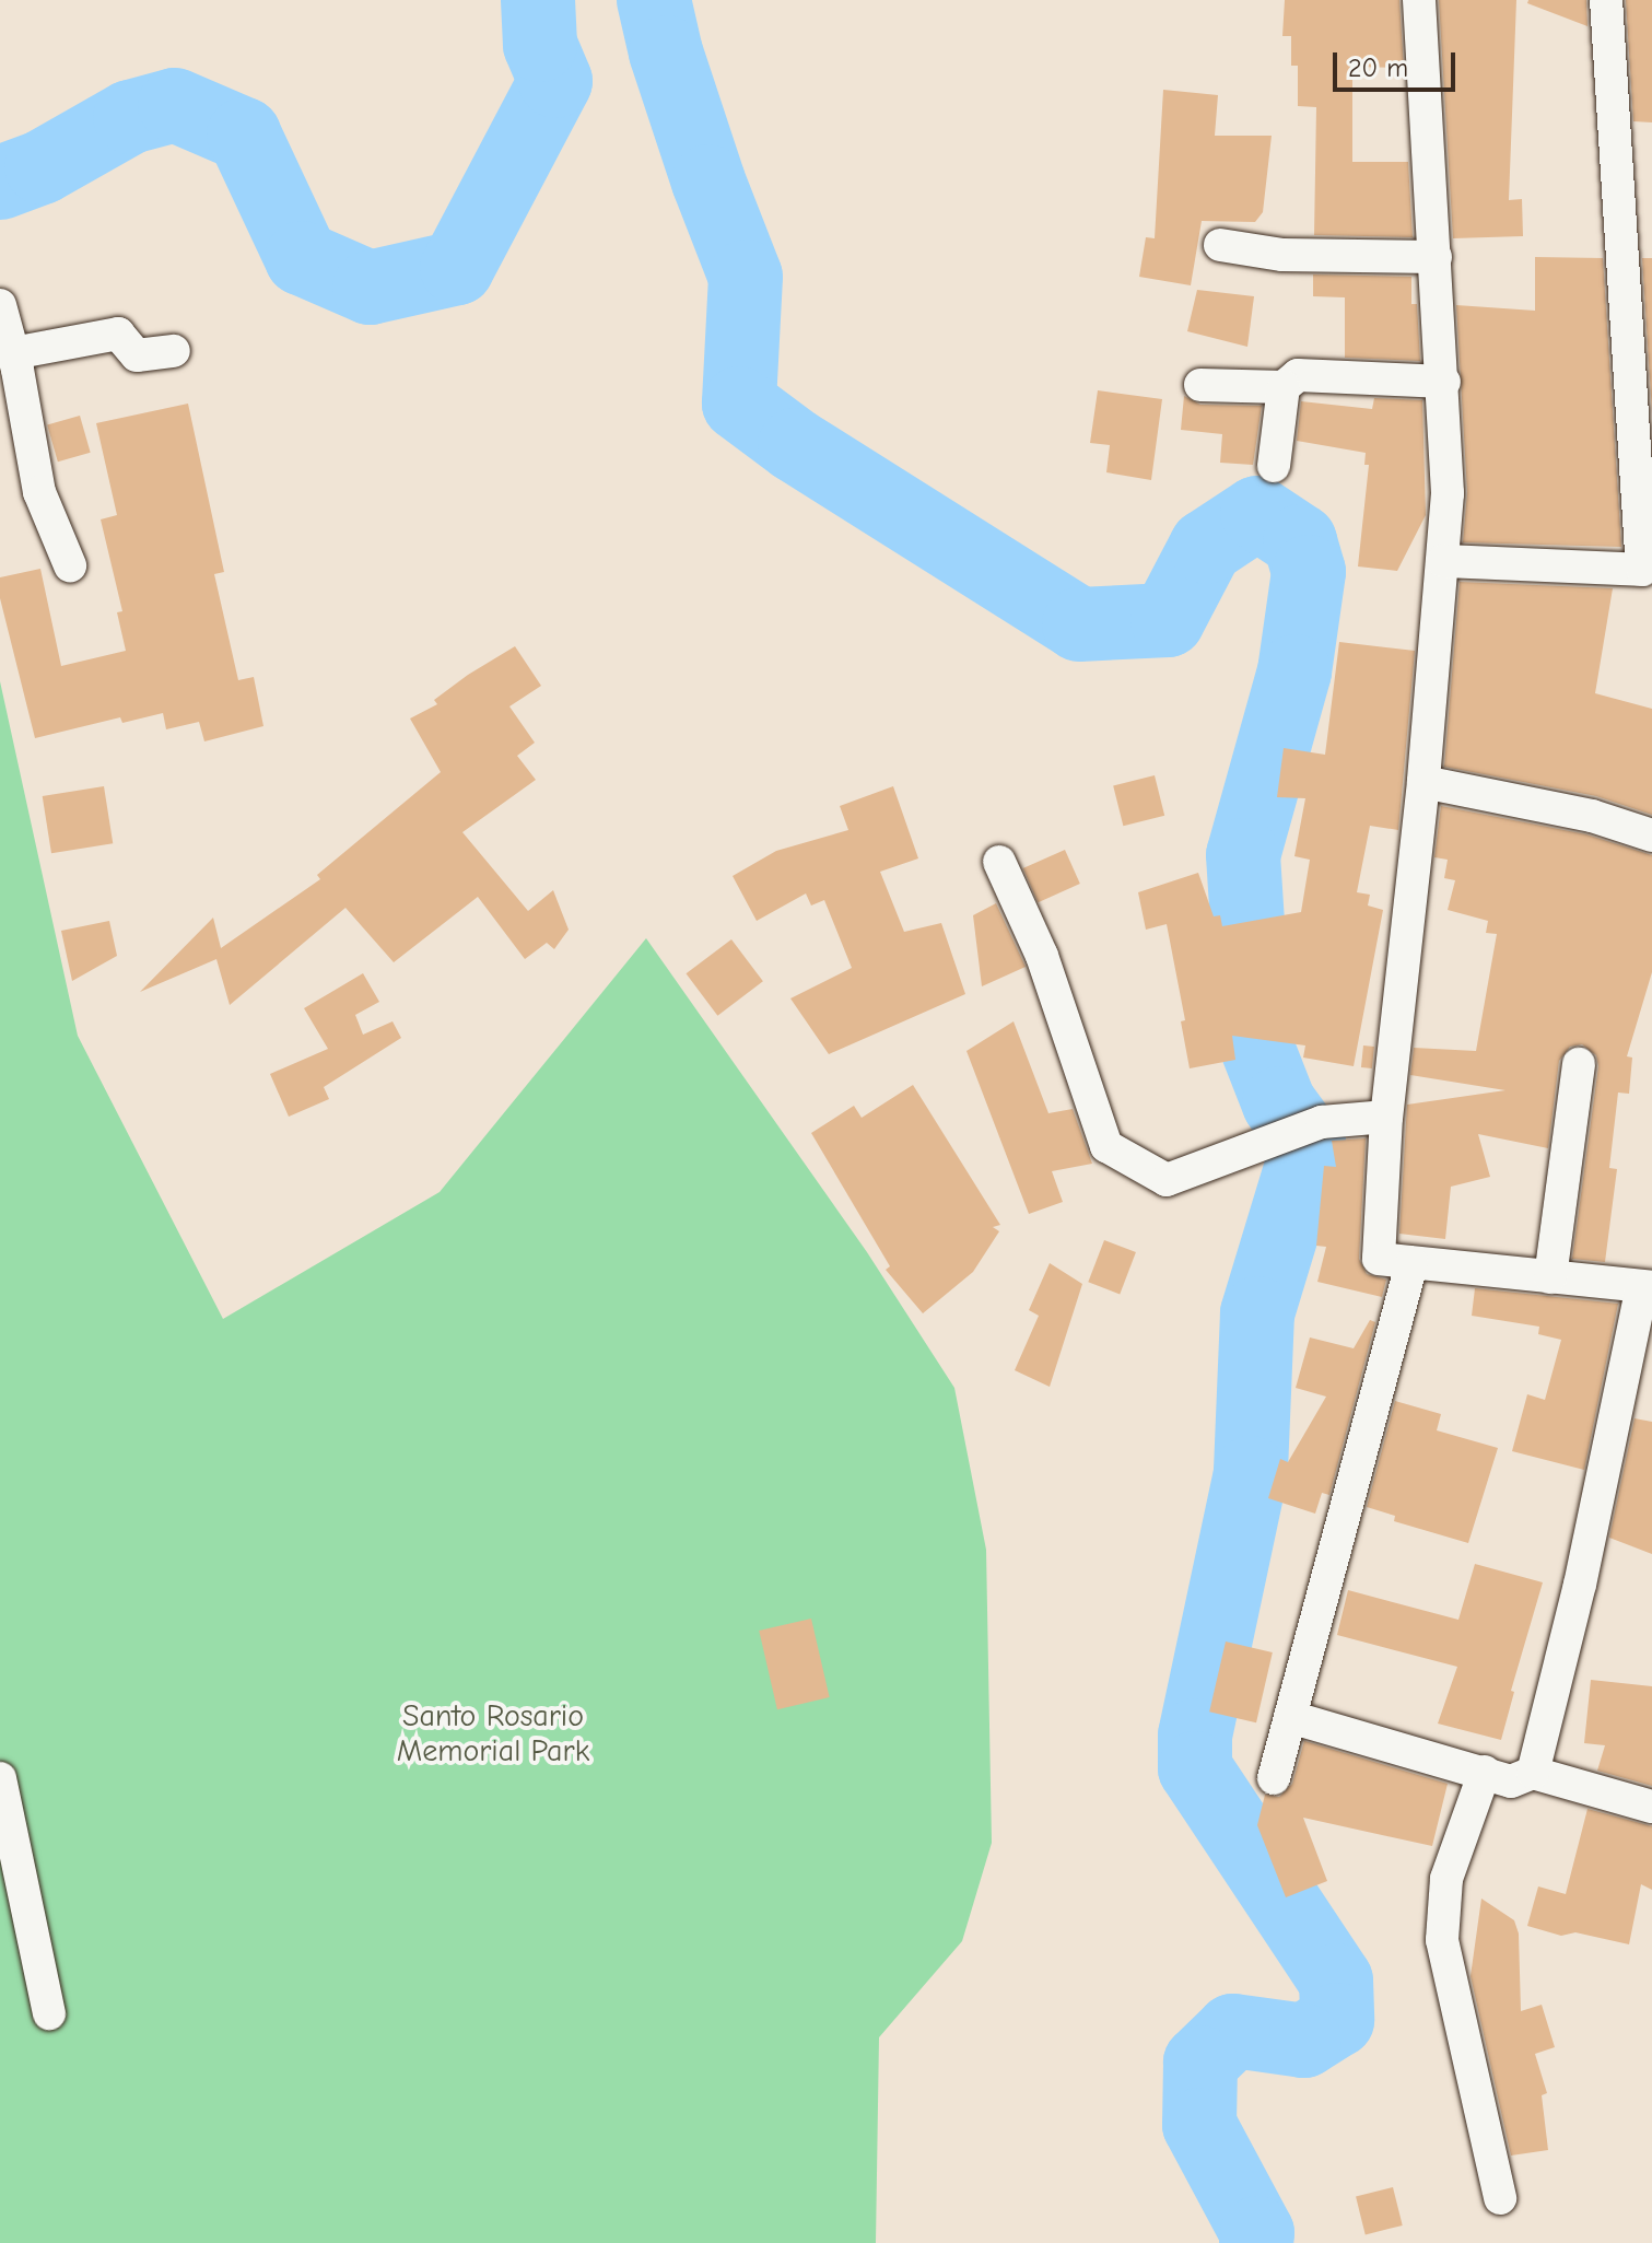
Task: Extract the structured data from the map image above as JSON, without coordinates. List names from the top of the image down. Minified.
{"parks":["Santo Rosario Memorial Park"],"scale_bar":"20 m"}
